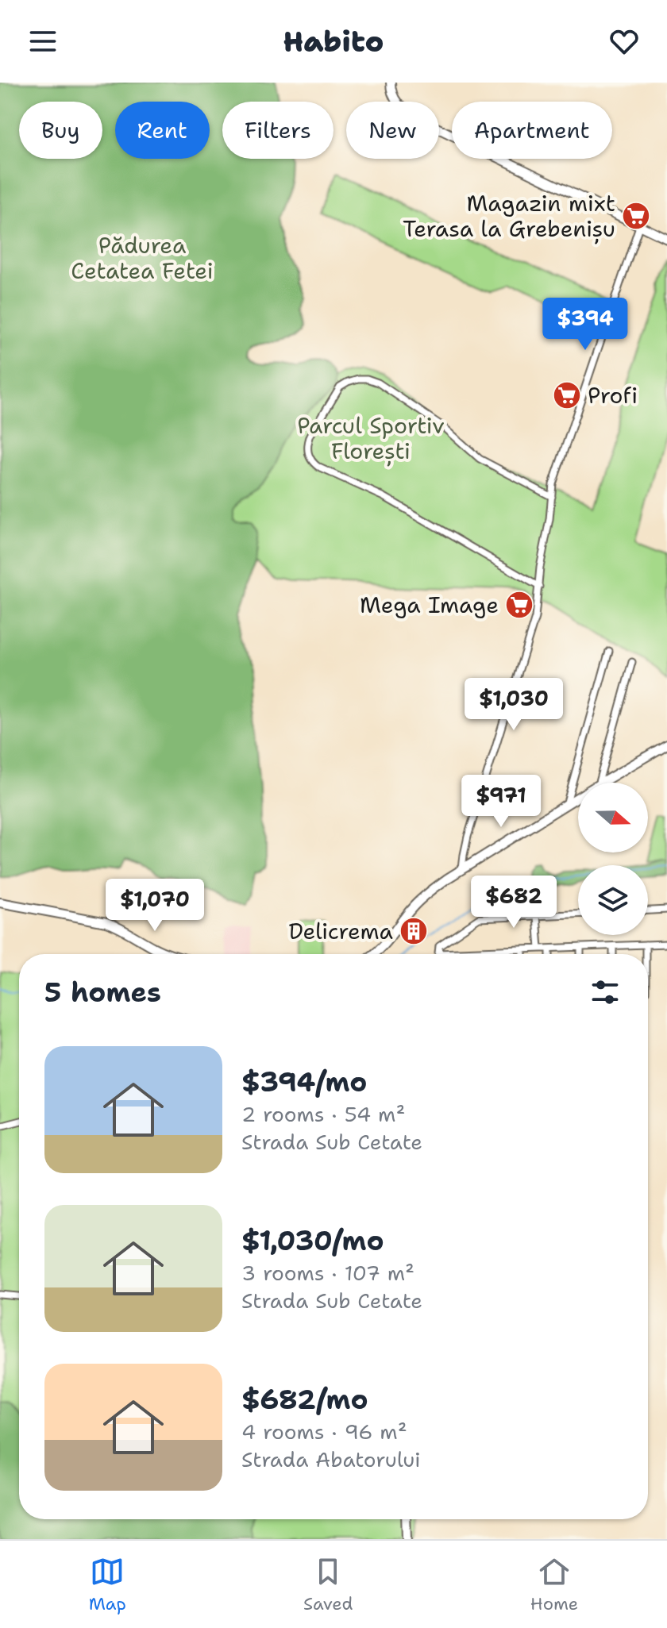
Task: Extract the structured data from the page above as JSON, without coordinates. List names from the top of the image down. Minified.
{"parks":["Pădurea Cetatea Fetei","Parcul Sportiv Florești"],"places":{"supermarket":["Magazin mixt Terasa la Grebenișu","Profi","Mega Image"],"building":["Delicrema"]},"north":"right","page":{"header":"Habito","chip":["Buy","Rent","Filters","New","Apartment"],"price":["$394","$1,030","$971","$682","$1,070"],"heading":"5 homes","list":[{"name":"$394/mo","note":"2 rooms · 54 m² · Strada Sub Cetate"},{"name":"$1,030/mo","note":"3 rooms · 107 m² · Strada Sub Cetate"},{"name":"$682/mo","note":"4 rooms · 96 m² · Strada Abatorului"}],"tabs":["Map","Saved","Home"]}}
